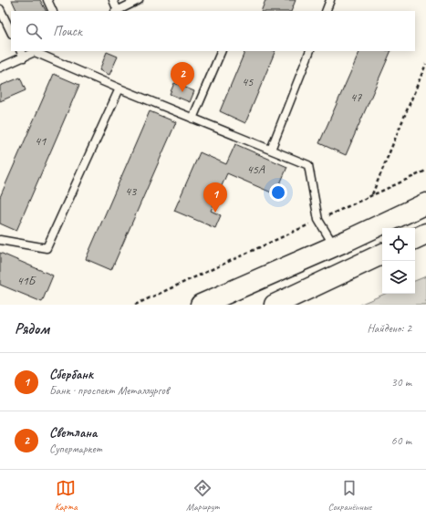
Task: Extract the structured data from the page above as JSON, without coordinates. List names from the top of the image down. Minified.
{"house_numbers":["45","47","41","45А","43","41Б"],"page":{"search":"Поиск","pins":["2","1"],"heading":["Рядом","Найдено: 2"],"list":[{"mark":"1","name":"Сбербанк","note":"Банк · проспект Металлургов","value":"30 m"},{"mark":"2","name":"Светлана","note":"Супермаркет","value":"60 m"}],"nav":["Карта","Маршрут","Сохранённые"]}}
